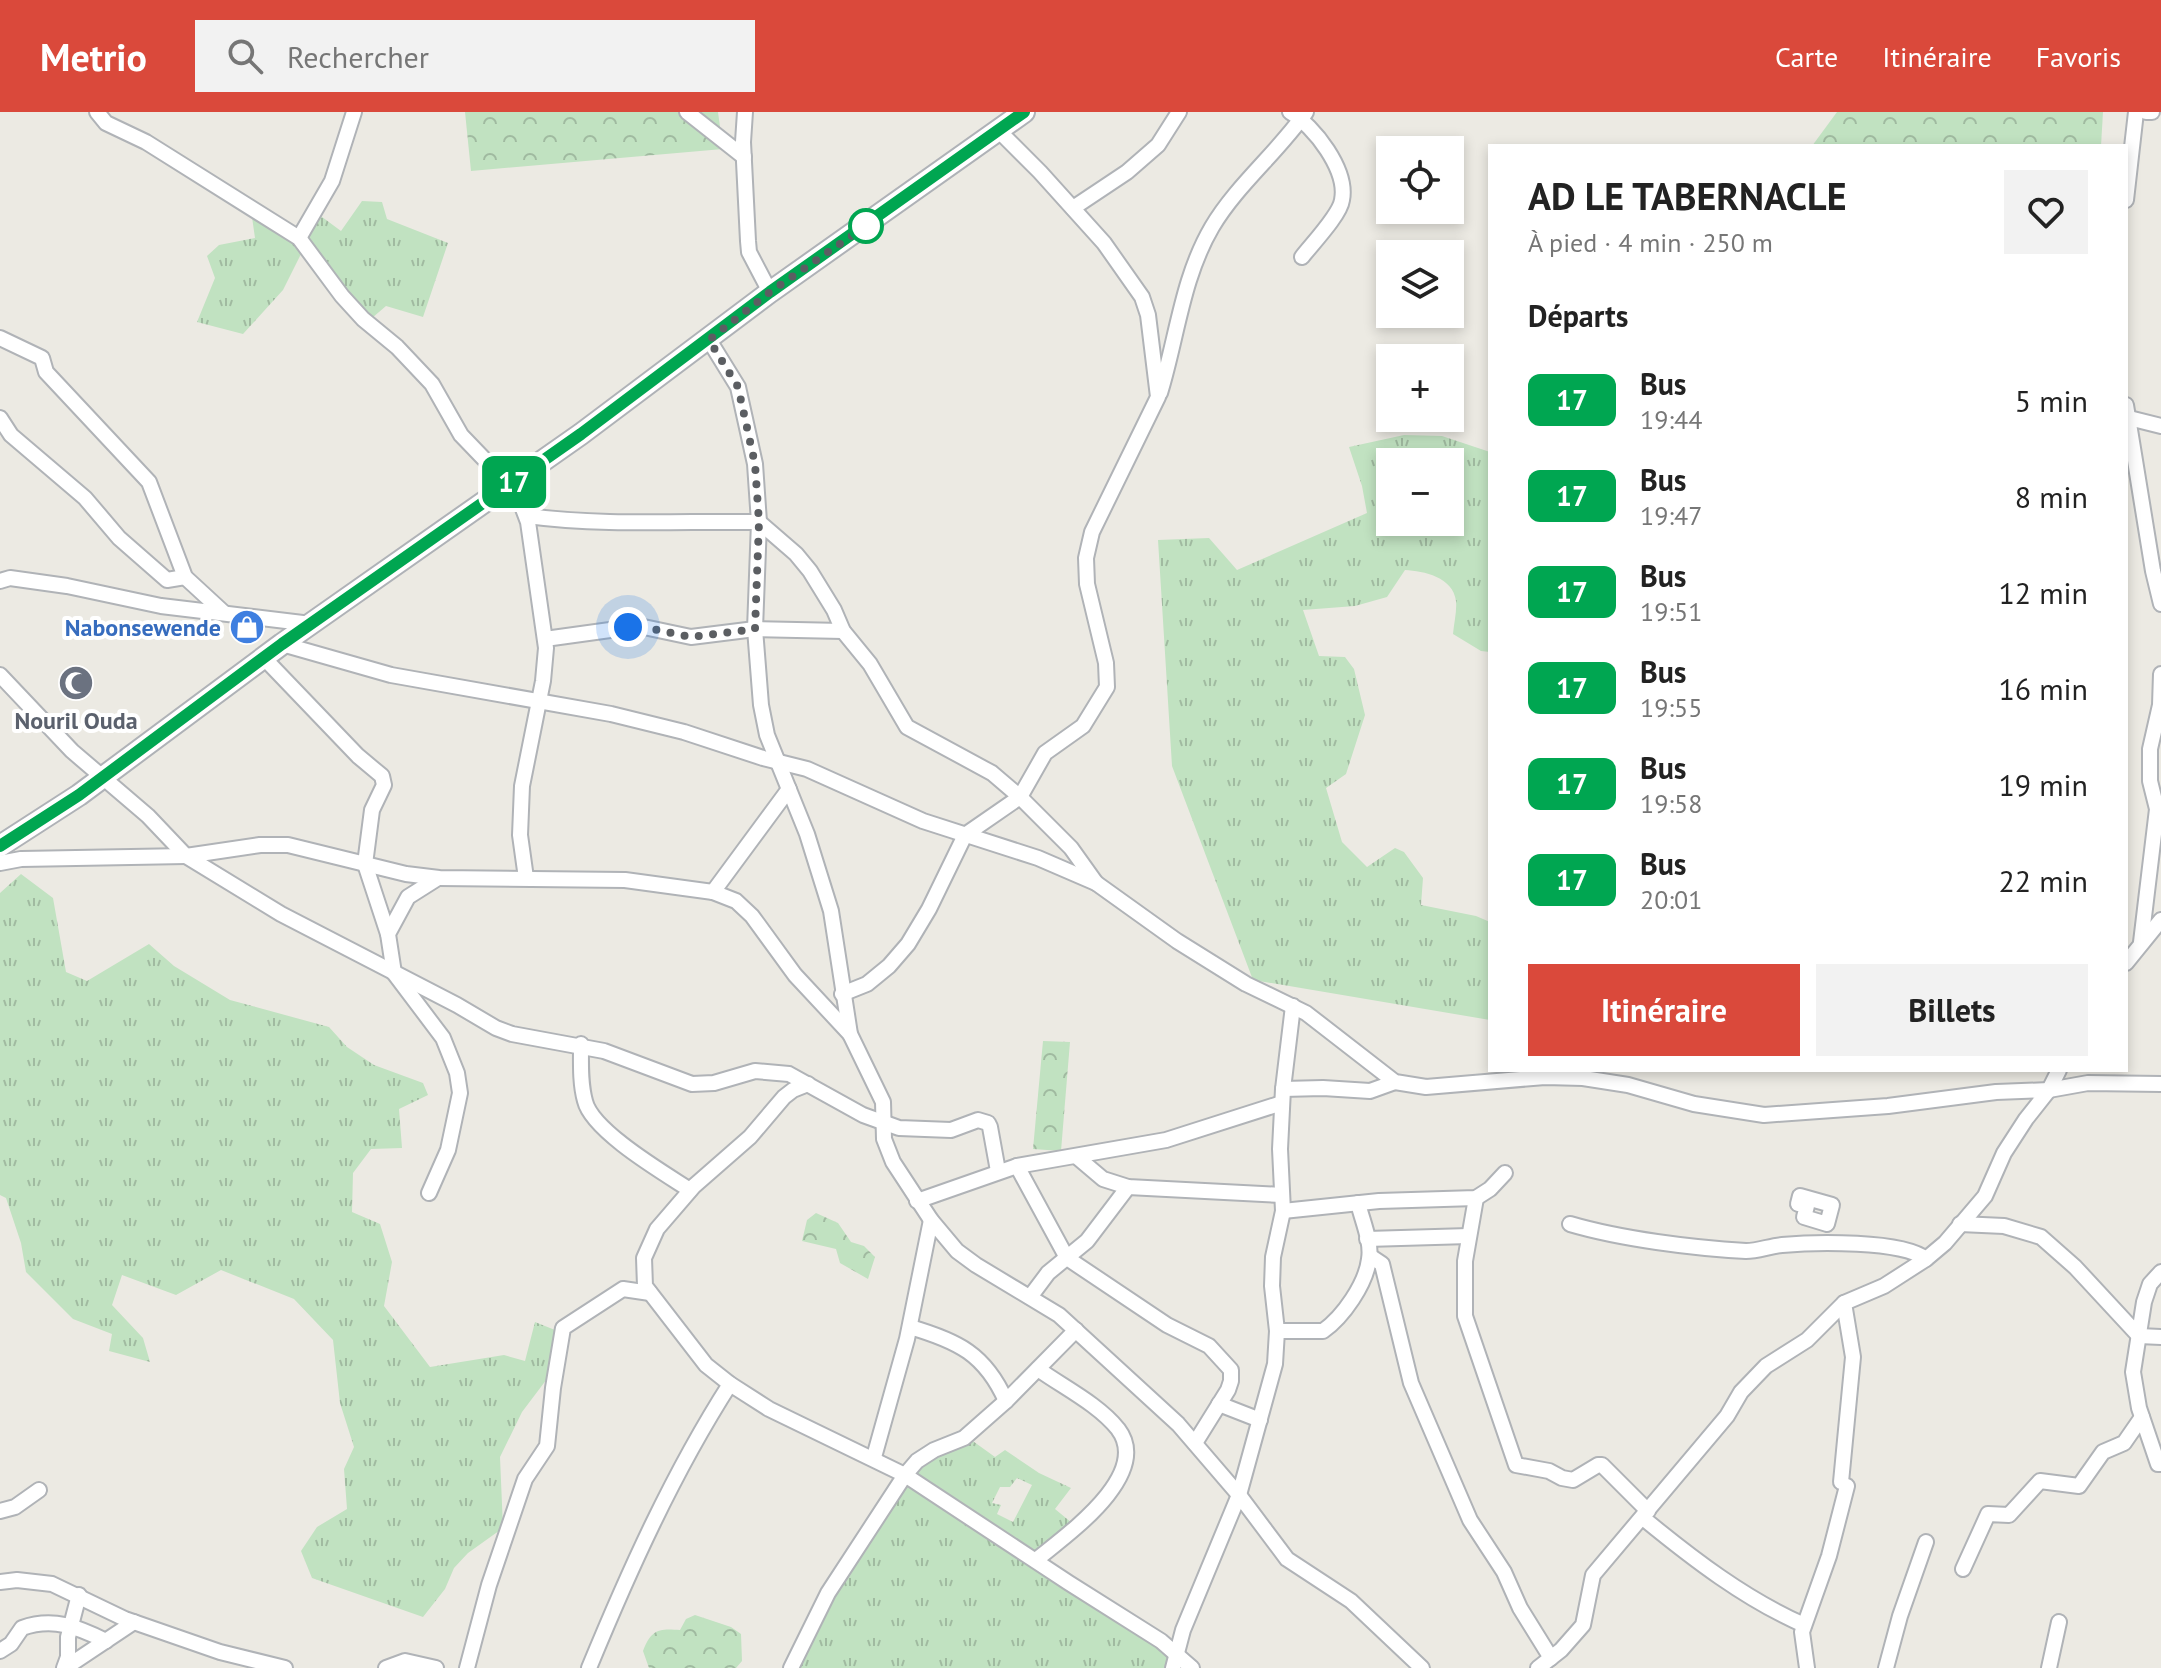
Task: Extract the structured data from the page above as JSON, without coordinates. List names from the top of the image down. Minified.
{"places":{"shop":["Nabonsewende"],"mosque":["Nouril Ouda"]},"lines":["bus line 17"],"page":{"header":"Metrio","search":"Rechercher","nav":["Carte","Itinéraire","Favoris"],"on_map":"17","map_buttons":["+","−"],"heading":[["AD LE TABERNACLE","À pied · 4 min · 250 m"],"Départs"],"list":[{"mark":"17","name":"Bus","note":"19:44","value":"5 min"},{"mark":"17","name":"Bus","note":"19:47","value":"8 min"},{"mark":"17","name":"Bus","note":"19:51","value":"12 min"},{"mark":"17","name":"Bus","note":"19:55","value":"16 min"},{"mark":"17","name":"Bus","note":"19:58","value":"19 min"},{"mark":"17","name":"Bus","note":"20:01","value":"22 min"}],"buttons":["Itinéraire","Billets"]}}
